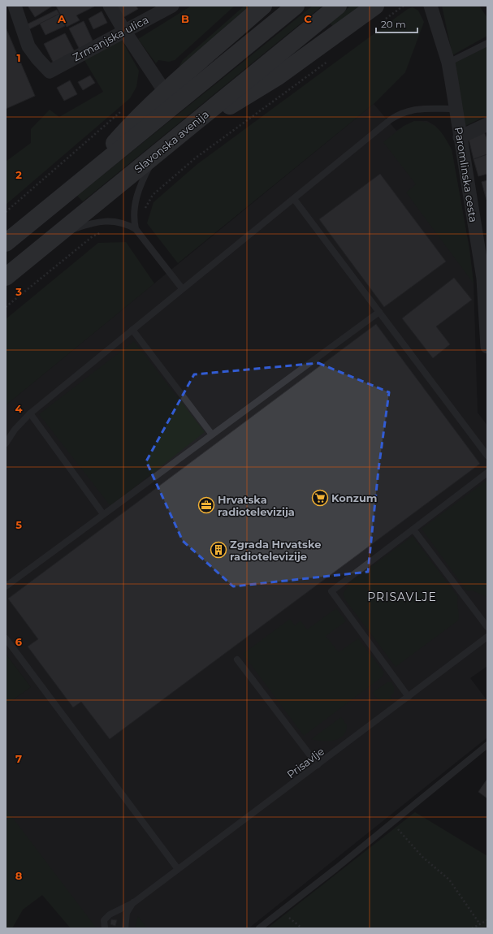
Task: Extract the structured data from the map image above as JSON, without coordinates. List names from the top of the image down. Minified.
{"streets":{"main road":["Slavonska avenija"],"street":["Zrmanjska ulica","Paromlinska cesta"],"lane":["Prisavlje"]},"districts":["PRISAVLJE"],"places":{"supermarket":["Konzum"],"office":["Hrvatska radiotelevizija"],"building":["Zgrada Hrvatske radiotelevizije"]},"scale_bar":"20 m","grid":{"columns":["A","B","C"],"rows":["1","2","3","4","5","6","7","8"]}}
